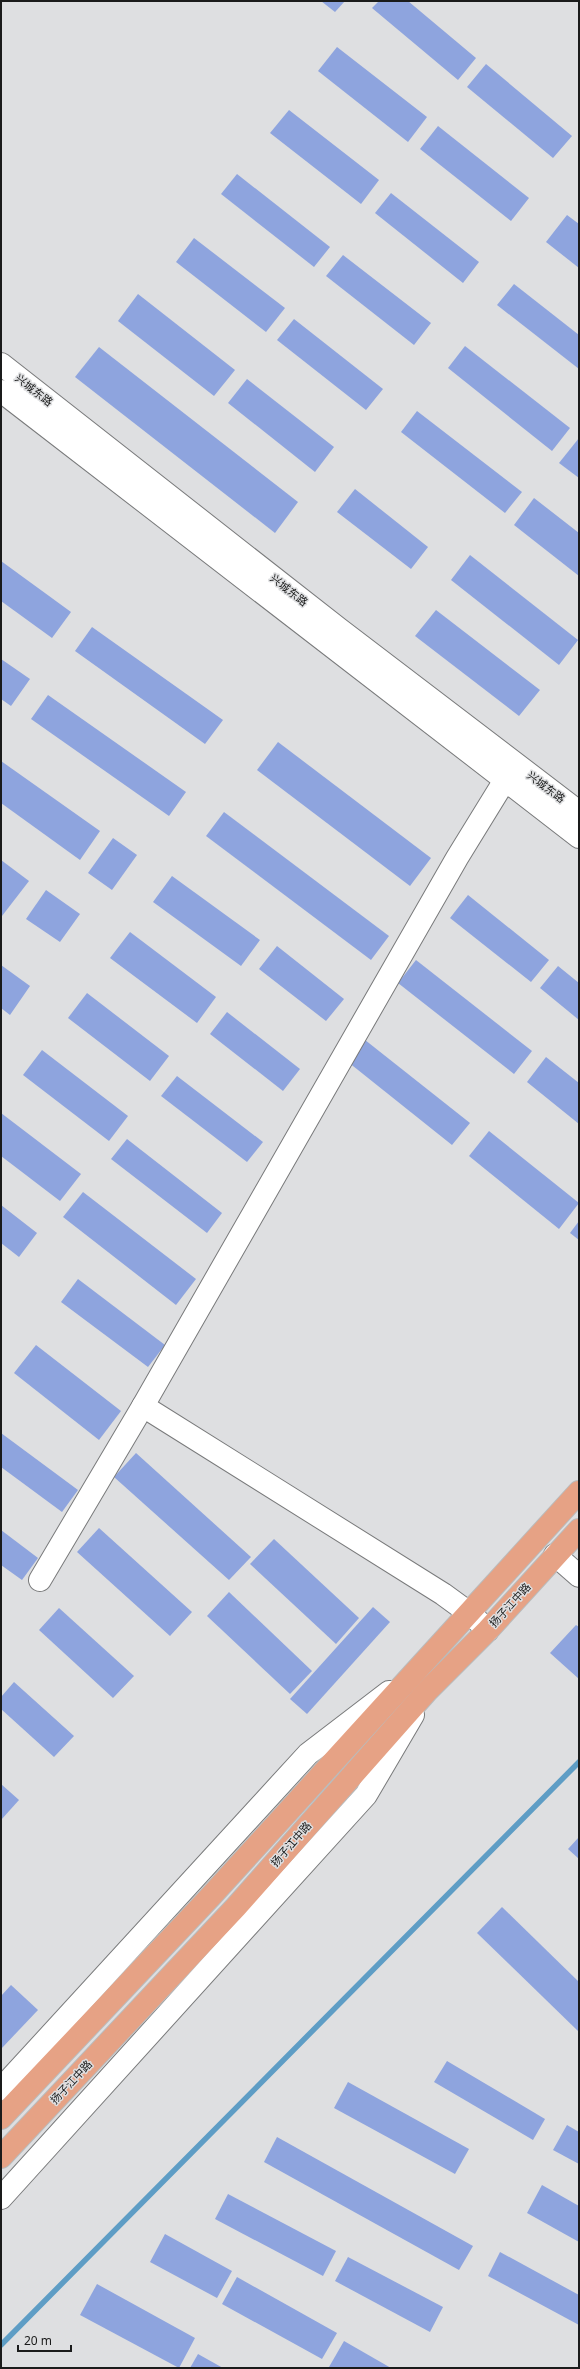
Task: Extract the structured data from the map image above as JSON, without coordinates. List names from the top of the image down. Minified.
{"streets":{"main road":["扬子江中路"],"street":["兴城东路"]},"scale_bar":"20 m"}
